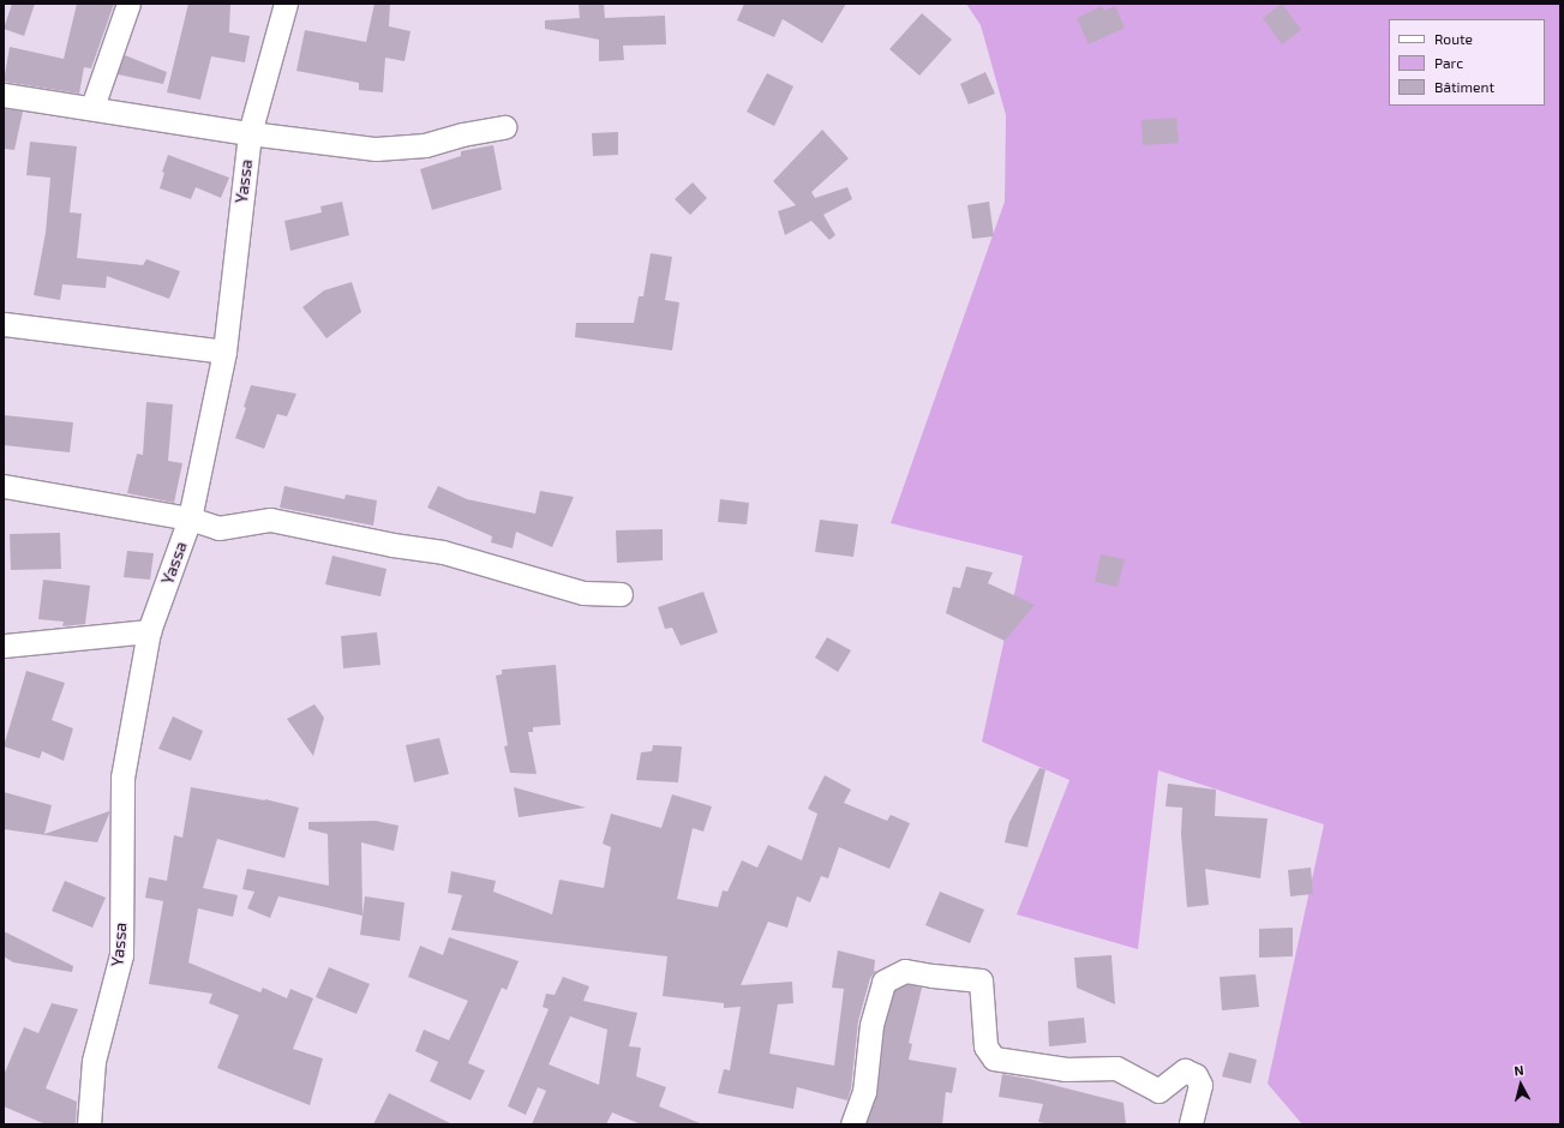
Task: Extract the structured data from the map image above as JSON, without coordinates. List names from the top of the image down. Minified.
{"streets":{"street":["Yassa"]},"legend":["Route","Parc","Bâtiment"],"north":"top"}
